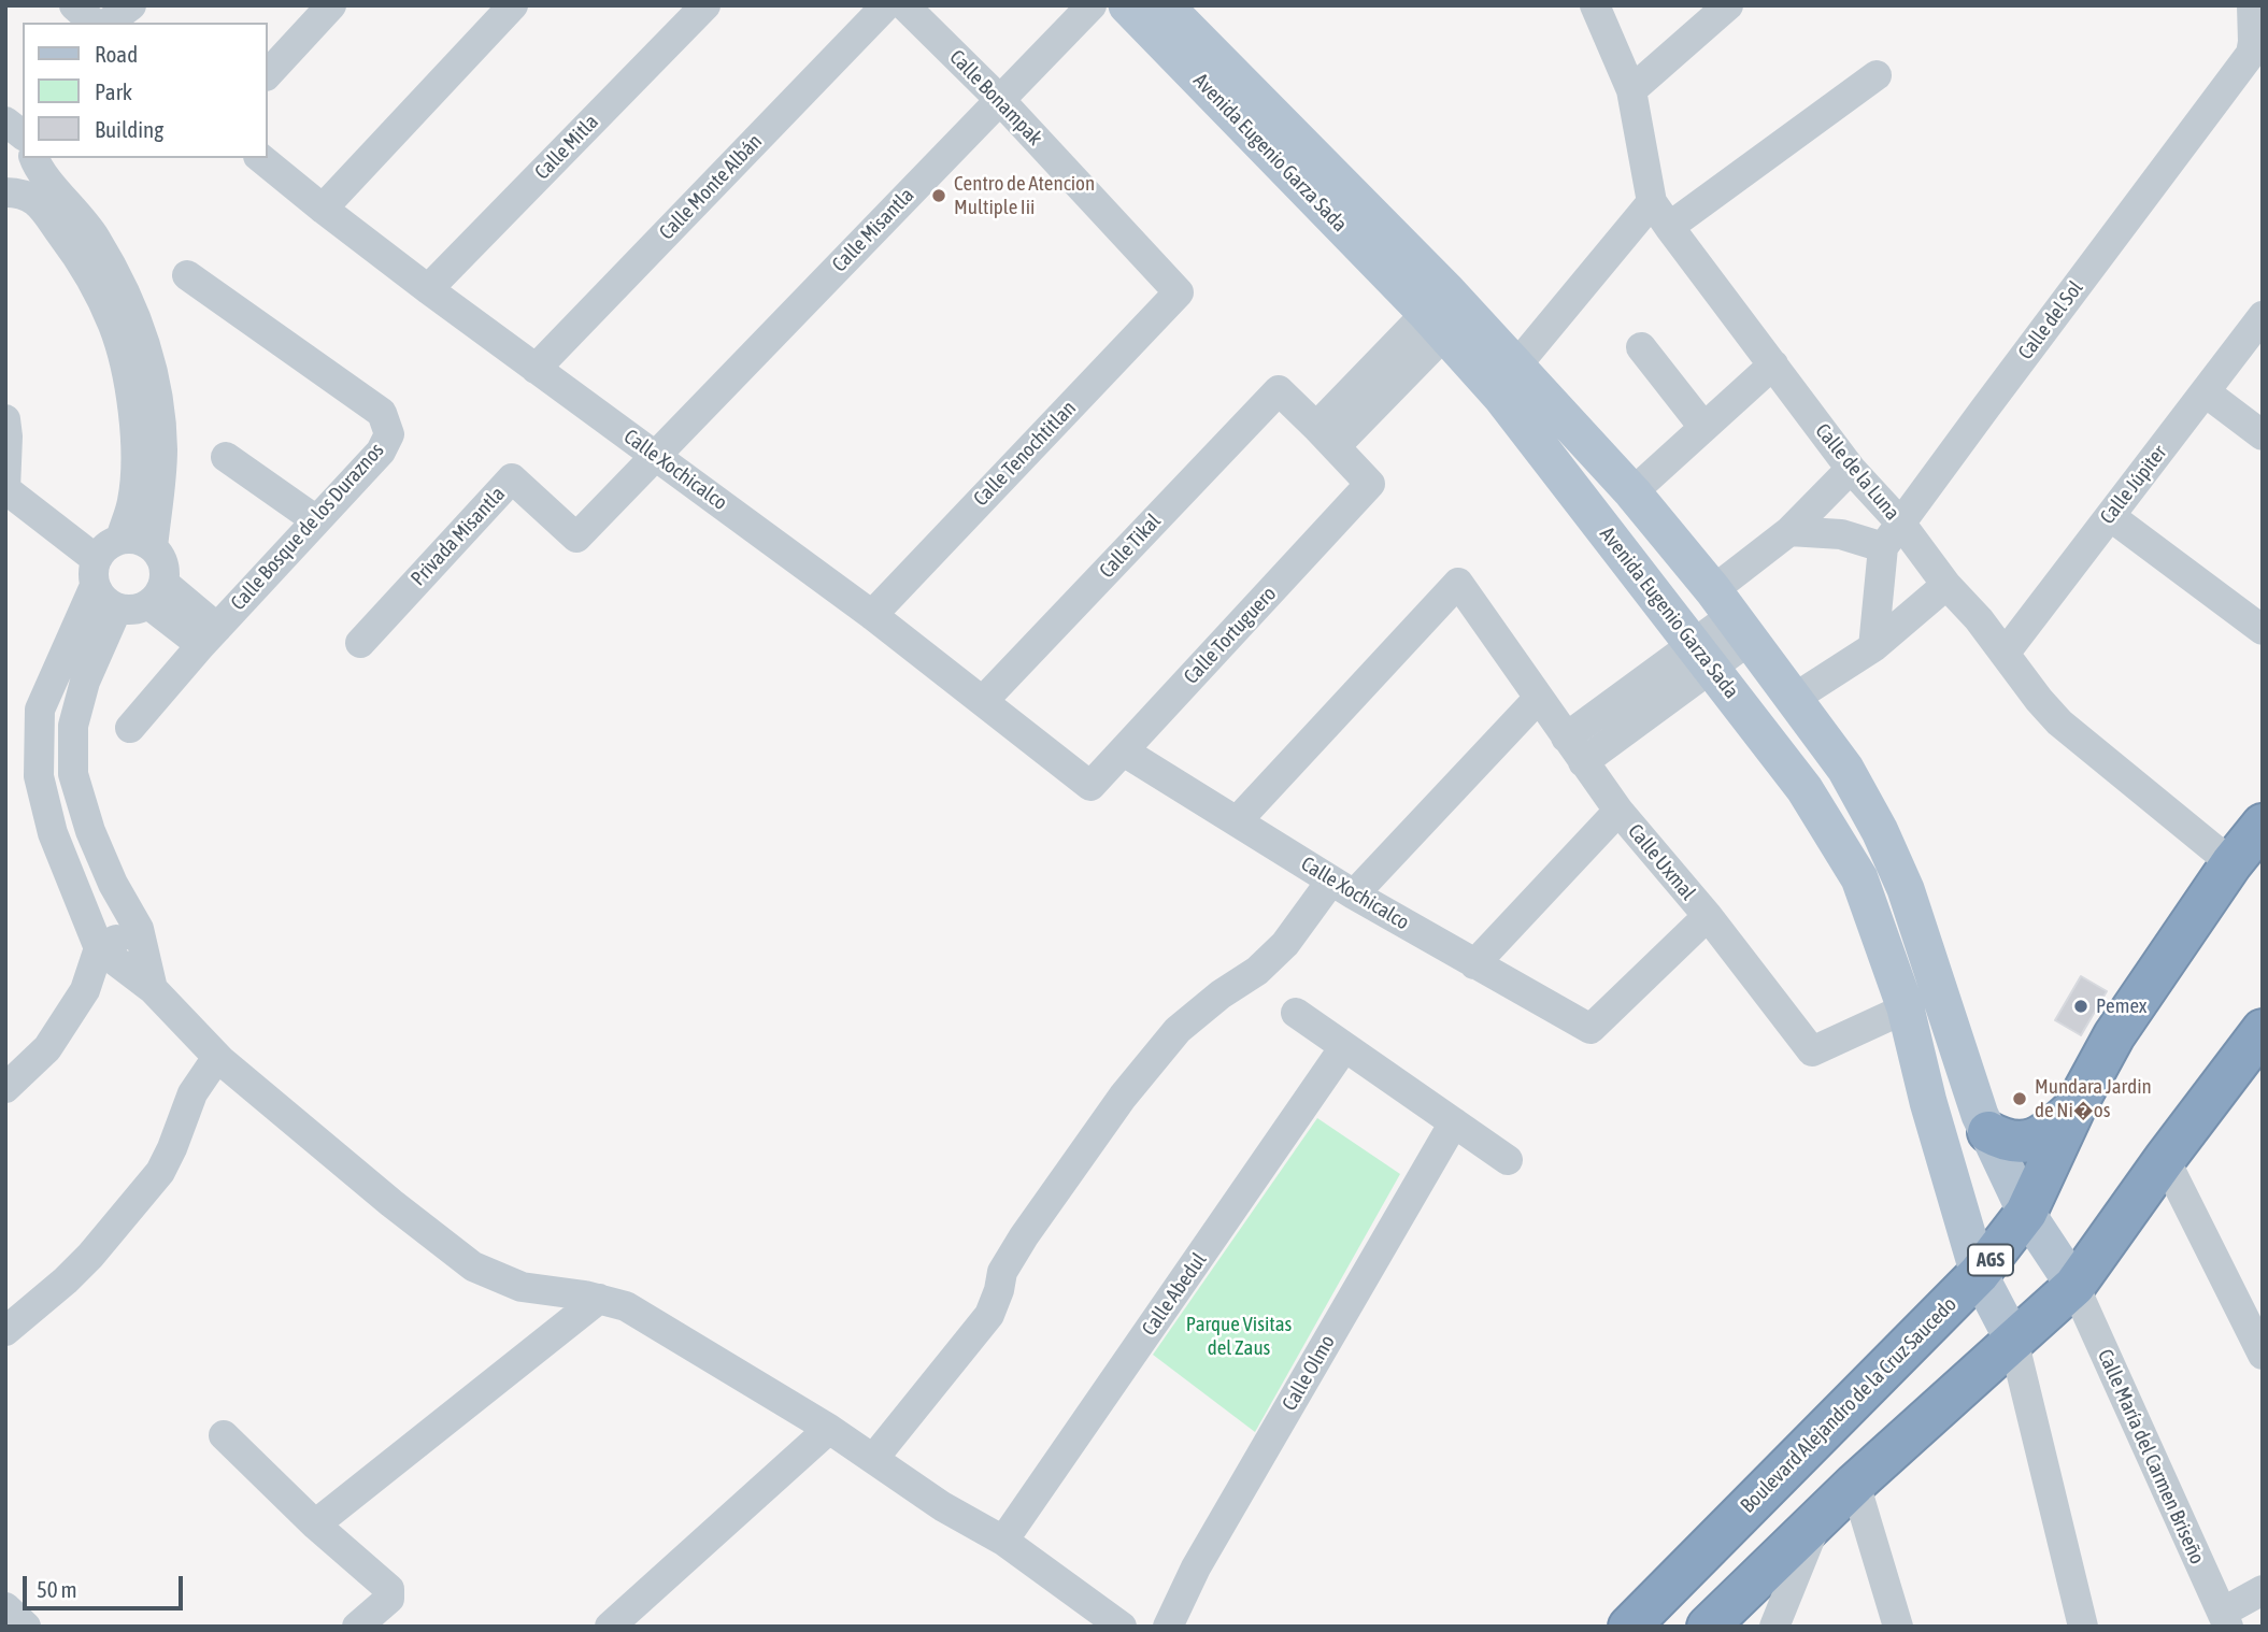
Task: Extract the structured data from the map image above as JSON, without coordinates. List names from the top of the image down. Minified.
{"streets":{"highway":["AGS","Boulevard Alejandro de la Cruz Saucedo"],"main road":["Avenida Eugenio Garza Sada"],"street":["Calle Bonampak","Calle Mitla","Calle Monte Albán","Calle Misantla","Calle del Sol","Calle Tenochtitlan","Calle Xochicalco","Calle de la Luna","Calle Júpiter","Calle Bosque de los Duraznos","Privada Misantla","Calle Tikal","Calle Tortuguero","Calle Uxmal","Calle Abedul","Calle Olmo","Calle María del Carmen Briseño"]},"crossings":[["Calle Bonampak","Calle Misantla"],["Calle Bonampak","Calle Tenochtitlan"],["Calle Mitla","Calle Xochicalco"],["Avenida Eugenio Garza Sada","Calle Uxmal"],["Avenida Eugenio Garza Sada","Boulevard Alejandro de la Cruz Saucedo"],["Avenida Eugenio Garza Sada","Calle María del Carmen Briseño"],["Calle Monte Albán","Calle Xochicalco"],["Calle Misantla","Calle Xochicalco"],["Calle Misantla","Privada Misantla"],["Calle del Sol","Calle de la Luna"],["Calle Tenochtitlan","Calle Xochicalco"],["Calle Xochicalco","Privada Misantla"],["Calle Xochicalco","Calle Tikal"],["Calle Xochicalco","Calle Tortuguero"],["Calle Xochicalco","Calle Uxmal"],["Calle de la Luna","Calle Júpiter"],["Calle de la Luna","Boulevard Alejandro de la Cruz Saucedo"],["Calle Tikal","Calle Tortuguero"]],"parks":["Parque Visitas del Zaus"],"places":["Centro de Atencion Multiple Iii","Pemex","Mundara Jardin de Ni�os"],"legend":["Road","Park","Building"],"scale_bar":"50 m"}
